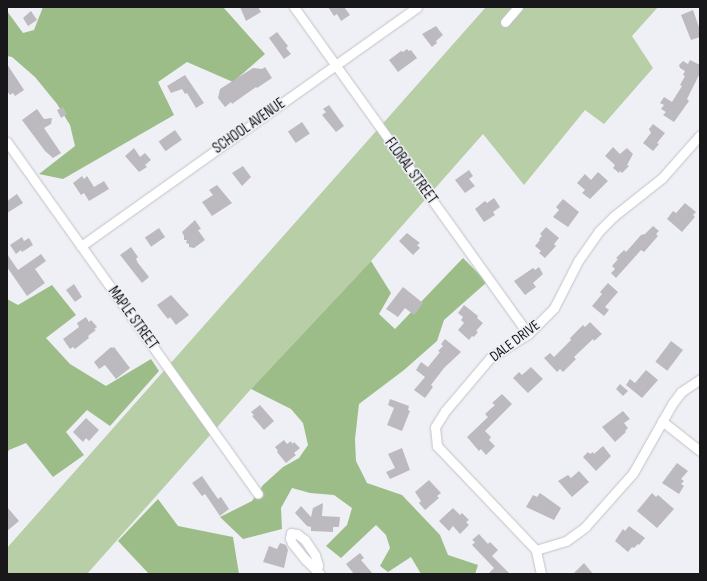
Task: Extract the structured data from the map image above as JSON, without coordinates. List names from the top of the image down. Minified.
{"streets":{"street":["SCHOOL AVENUE","FLORAL STREET","MAPLE STREET","DALE DRIVE"]},"crossings":[["SCHOOL AVENUE","FLORAL STREET"],["SCHOOL AVENUE","MAPLE STREET"],["FLORAL STREET","DALE DRIVE"]]}
